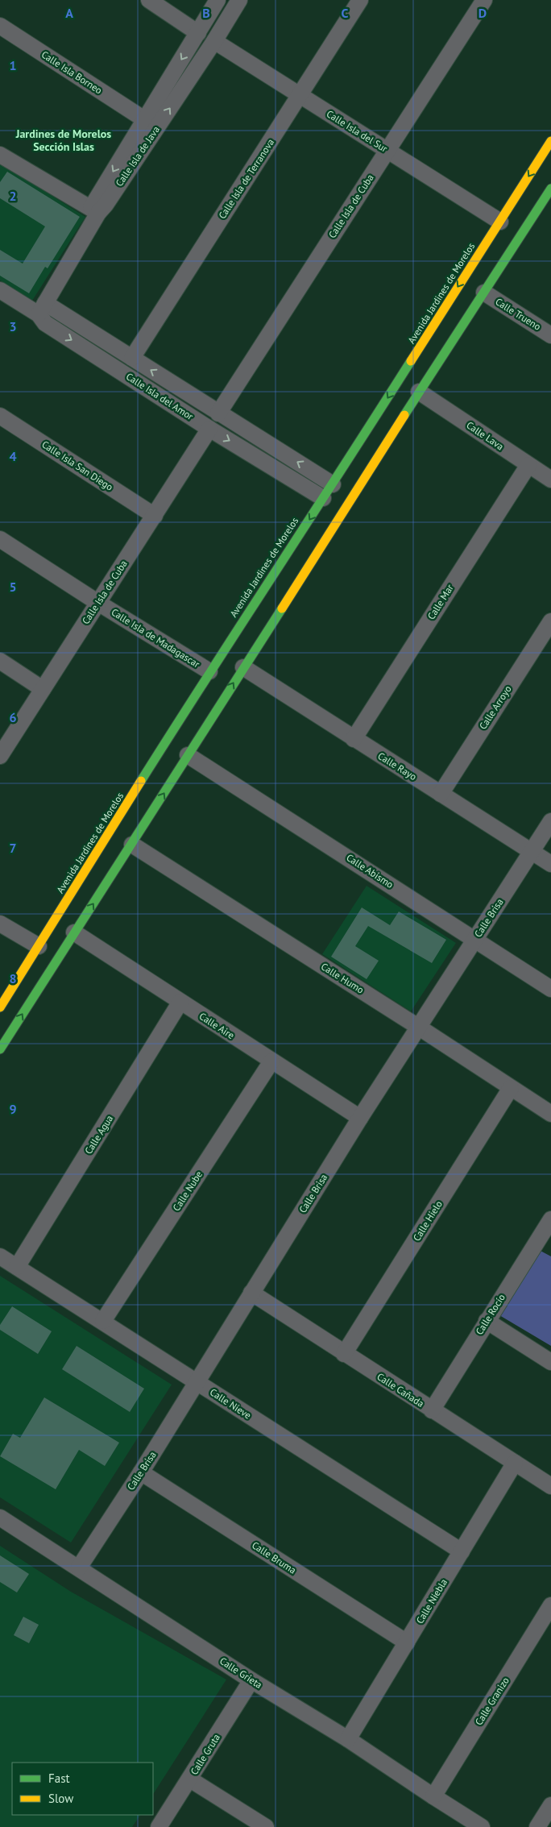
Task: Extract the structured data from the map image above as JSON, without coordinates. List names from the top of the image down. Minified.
{"streets":{"main road":["Avenida Jardines de Morelos"],"street":["Calle Isla Borneo","Calle Isla del Sur","Calle Isla de Java","Calle Isla de Terranova","Calle Isla de Cuba","Calle Trueno","Calle Isla del Amor","Calle Lava","Calle Isla San Diego","Calle Mar","Calle Isla de Madagascar","Calle Arroyo","Calle Rayo","Calle Abismo","Calle Brisa","Calle Humo","Calle Aire","Calle Agua","Calle Nube","Calle Hielo","Calle Rocío","Calle Cañada","Calle Nieve","Calle Bruma","Calle Niebla","Calle Grieta","Calle Granizo","Calle Gruta"]},"crossings":[["Calle Isla Borneo","Calle Isla de Java"],["Calle Isla del Sur","Calle Isla de Java"],["Calle Isla del Sur","Calle Isla de Terranova"],["Calle Isla del Sur","Calle Isla de Cuba"],["Calle Isla del Sur","Avenida Jardines de Morelos"],["Calle Isla de Java","Calle Isla del Amor"],["Calle Isla de Terranova","Calle Isla del Amor"],["Calle Isla de Cuba","Calle Isla del Amor"],["Calle Isla de Cuba","Calle Isla San Diego"],["Calle Isla de Cuba","Calle Isla de Madagascar"],["Avenida Jardines de Morelos","Calle Trueno"],["Avenida Jardines de Morelos","Calle Isla del Amor"],["Avenida Jardines de Morelos","Calle Lava"],["Avenida Jardines de Morelos","Calle Isla de Madagascar"],["Avenida Jardines de Morelos","Calle Rayo"],["Avenida Jardines de Morelos","Calle Abismo"],["Avenida Jardines de Morelos","Calle Humo"],["Avenida Jardines de Morelos","Calle Aire"],["Calle Lava","Calle Mar"],["Calle Mar","Calle Rayo"],["Calle Arroyo","Calle Rayo"],["Calle Rayo","Calle Brisa"],["Calle Abismo","Calle Brisa"],["Calle Brisa","Calle Humo"],["Calle Brisa","Calle Aire"],["Calle Brisa","Calle Cañada"],["Calle Brisa","Calle Nieve"],["Calle Brisa","Calle Bruma"],["Calle Brisa","Calle Grieta"],["Calle Humo","Calle Hielo"],["Calle Aire","Calle Agua"],["Calle Aire","Calle Nube"],["Calle Agua","Calle Nieve"],["Calle Nube","Calle Nieve"],["Calle Hielo","Calle Cañada"],["Calle Rocío","Calle Cañada"],["Calle Cañada","Calle Niebla"],["Calle Nieve","Calle Niebla"],["Calle Bruma","Calle Niebla"],["Calle Niebla","Calle Grieta"],["Calle Grieta","Calle Granizo"],["Calle Grieta","Calle Gruta"]],"districts":["Jardines de Morelos Sección Islas"],"legend":["Fast","Slow"],"grid":{"columns":["A","B","C","D"],"rows":["1","2","3","4","5","6","7","8","9"]}}
